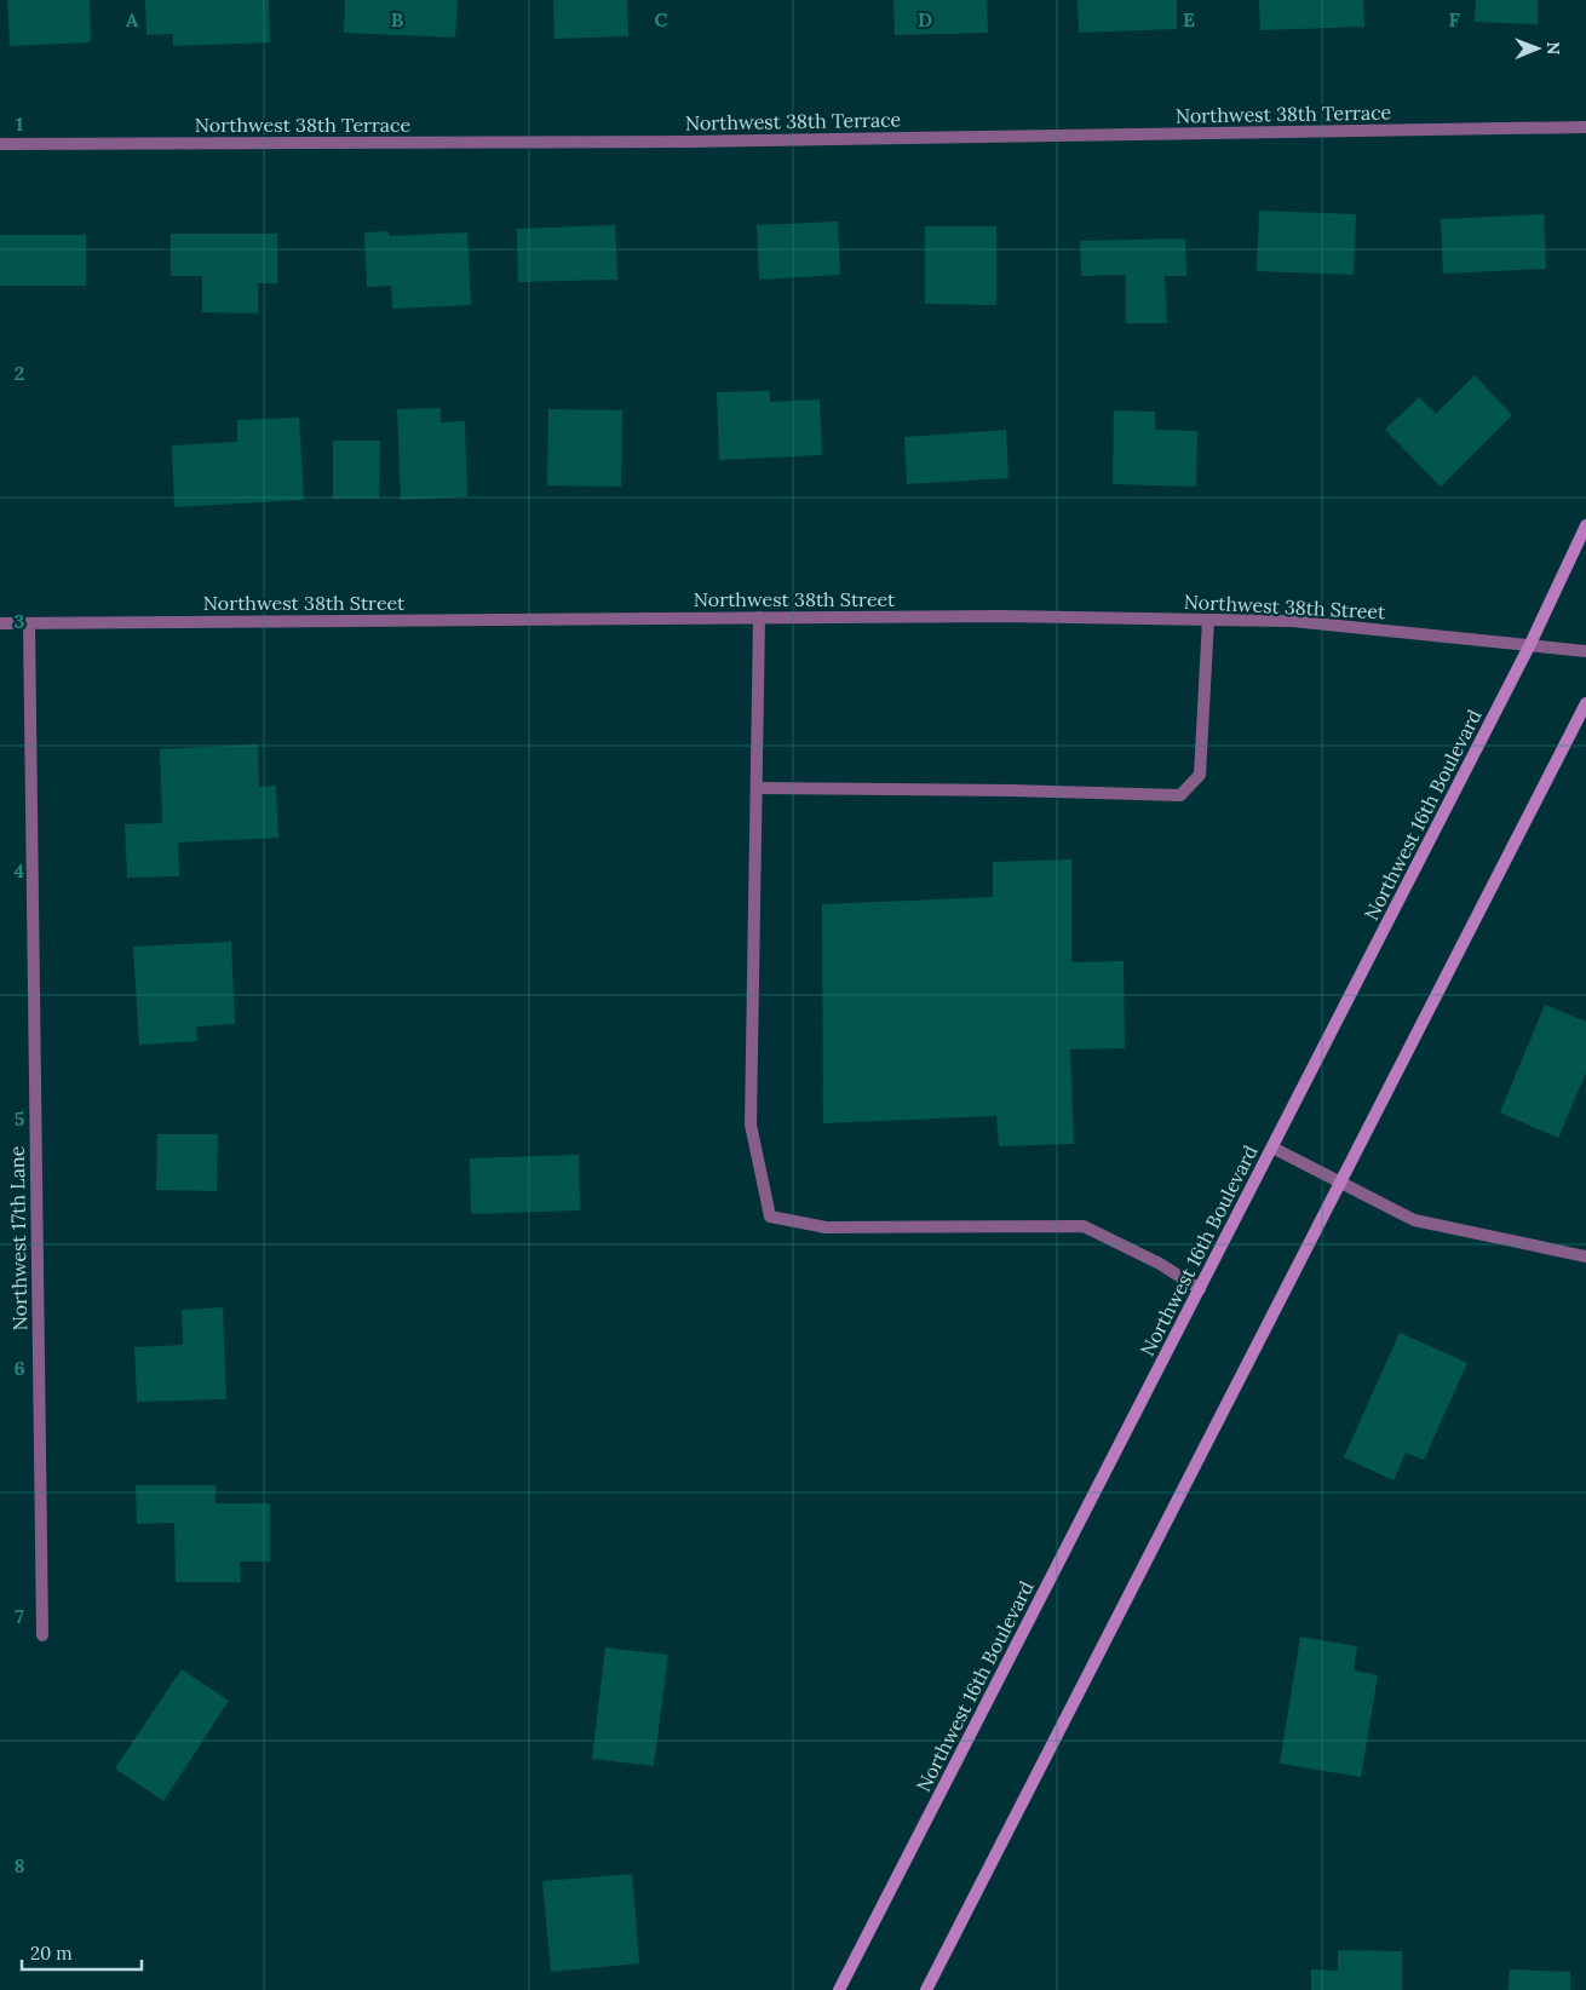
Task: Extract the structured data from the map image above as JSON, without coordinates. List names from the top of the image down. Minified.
{"streets":{"main road":["Northwest 16th Boulevard"],"street":["Northwest 38th Terrace","Northwest 38th Street","Northwest 17th Lane"]},"crossings":[["Northwest 38th Street","Northwest 16th Boulevard"],["Northwest 38th Street","Northwest 17th Lane"]],"scale_bar":"20 m","north":"right","grid":{"columns":["A","B","C","D","E","F"],"rows":["1","2","3","4","5","6","7","8"]}}
